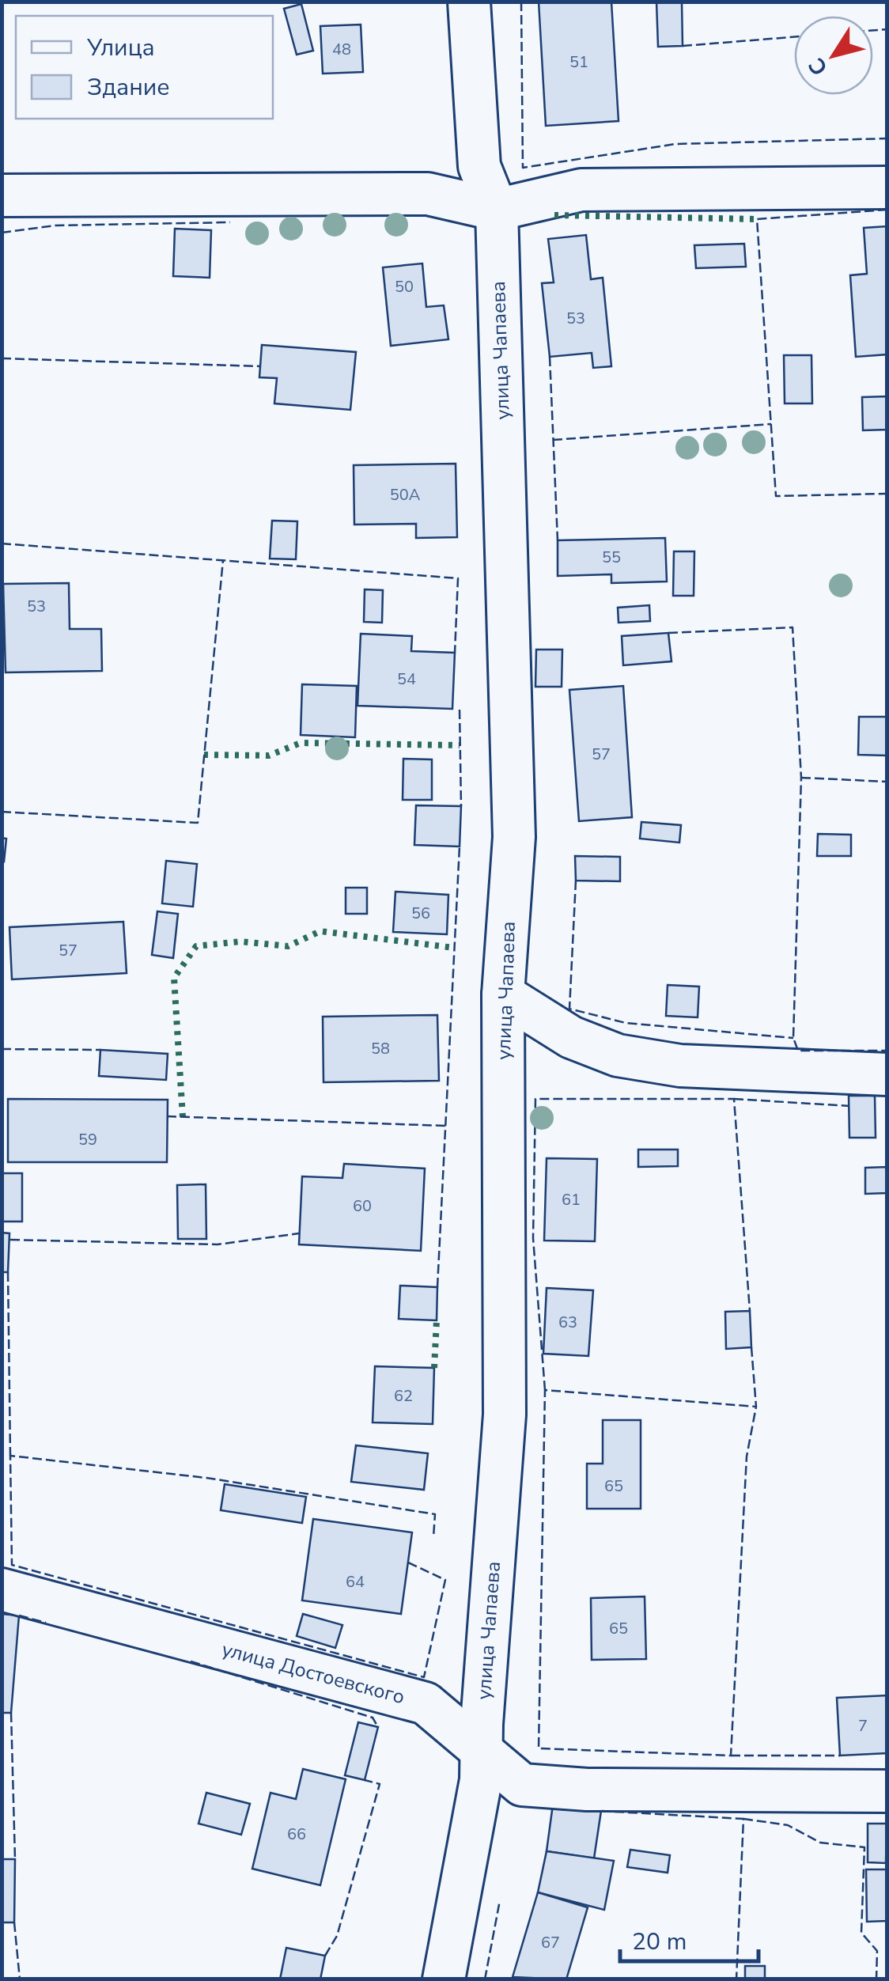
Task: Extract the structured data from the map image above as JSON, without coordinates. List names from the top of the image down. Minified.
{"streets":{"street":["улица Чапаева","улица Достоевского"]},"crossings":[["улица Чапаева","улица Достоевского"]],"house_numbers":["48","51","50","53","50А","55","53","54","57","56","57","58","59","61","60","63","62","65","64","65","7","66","67"],"legend":["Улица","Здание"],"scale_bar":"20 m","north":"bottom left"}
